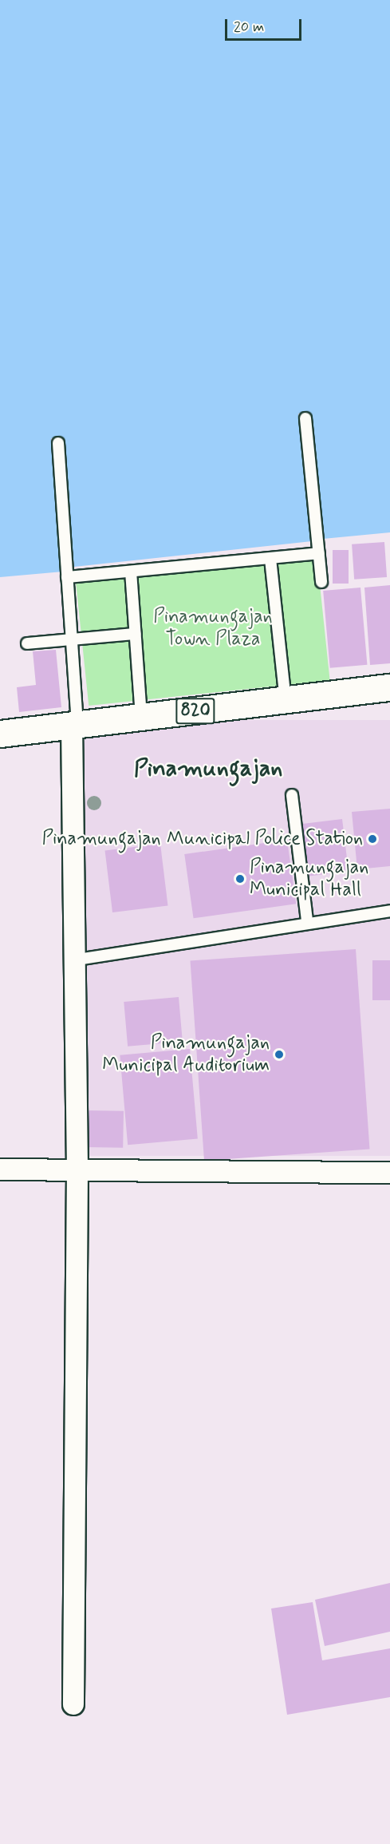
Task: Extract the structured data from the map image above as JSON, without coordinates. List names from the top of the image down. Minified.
{"streets":{"highway":["820"]},"districts":["Pinamungajan"],"parks":["Pinamungajan Town Plaza"],"places":["Pinamungajan Municipal Police Station","Pinamungajan Municipal Hall","Pinamungajan Municipal Auditorium"],"scale_bar":"20 m"}
